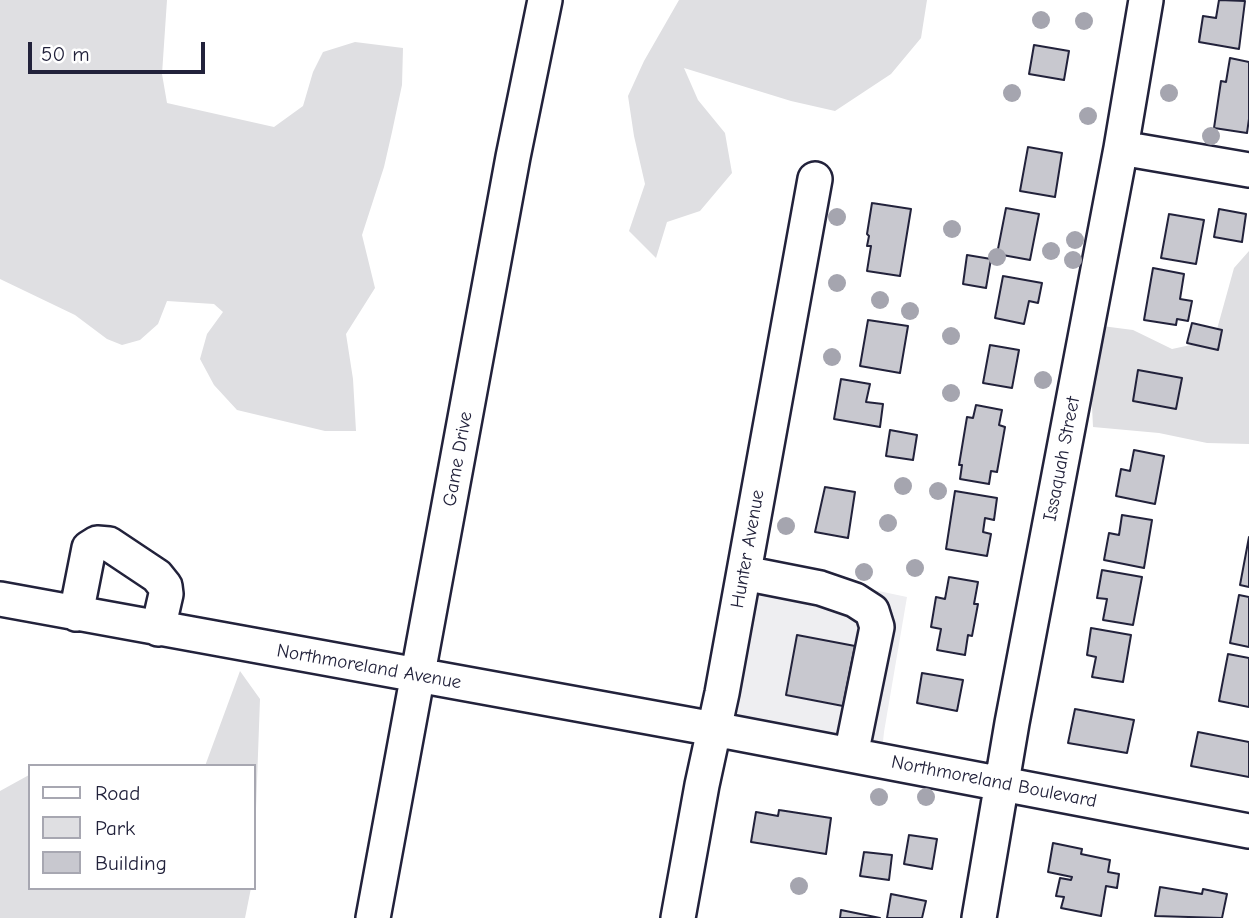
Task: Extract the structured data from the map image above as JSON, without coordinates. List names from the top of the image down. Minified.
{"streets":{"street":["Game Drive","Issaquah Street","Hunter Avenue","Northmoreland Avenue","Northmoreland Boulevard"]},"crossings":[["Game Drive","Northmoreland Avenue"],["Issaquah Street","Northmoreland Boulevard"],["Hunter Avenue","Northmoreland Avenue"],["Hunter Avenue","Northmoreland Boulevard"],["Northmoreland Avenue","Northmoreland Boulevard"]],"legend":["Road","Park","Building"],"scale_bar":"50 m"}
